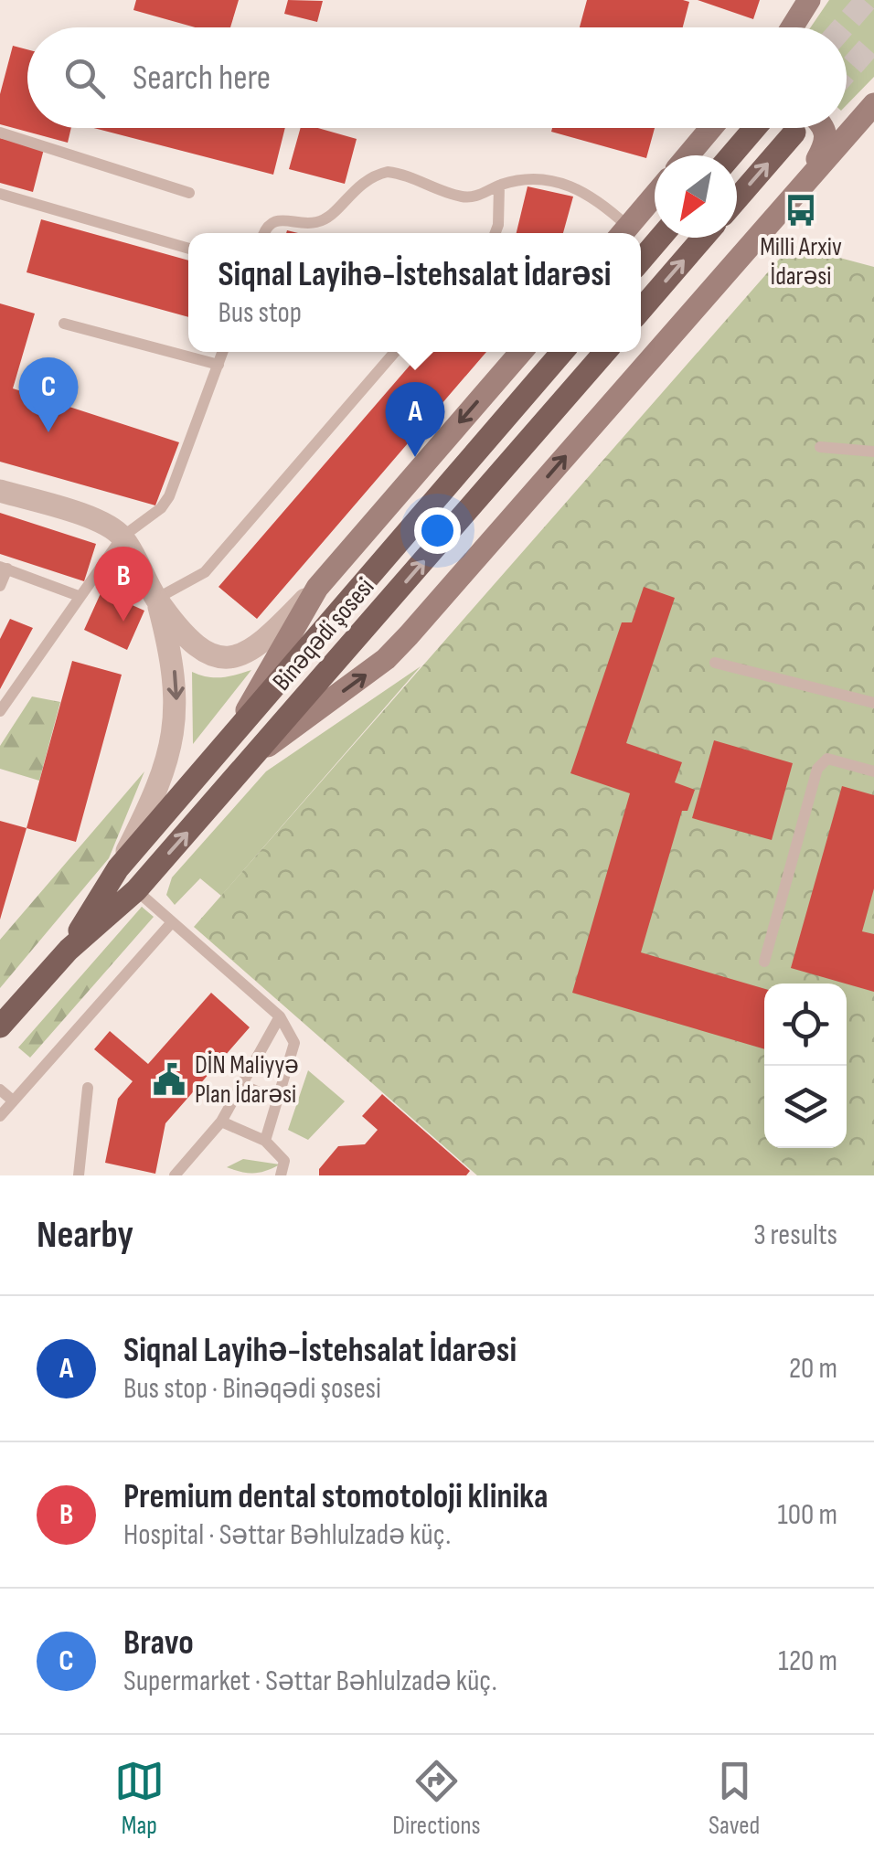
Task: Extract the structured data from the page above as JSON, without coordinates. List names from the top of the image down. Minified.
{"streets":{"main road":["Binəqədi şosesi"]},"places":{"bus stop":["Milli Arxiv İdarəsi"],"public building":["DİN Maliyyə Plan İdarəsi"]},"north":"bottom left","page":{"search":"Search here","popup":["Siqnal Layihə-İstehsalat İdarəsi","Bus stop"],"pins":["C","A","B"],"heading":["Nearby","3 results"],"list":[{"mark":"A","name":"Siqnal Layihə-İstehsalat İdarəsi","note":"Bus stop · Binəqədi şosesi","value":"20 m"},{"mark":"B","name":"Premium dental stomotoloji klinika","note":"Hospital · Səttar Bəhlulzadə küç.","value":"100 m"},{"mark":"C","name":"Bravo","note":"Supermarket · Səttar Bəhlulzadə küç.","value":"120 m"}],"nav":["Map","Directions","Saved"]}}
